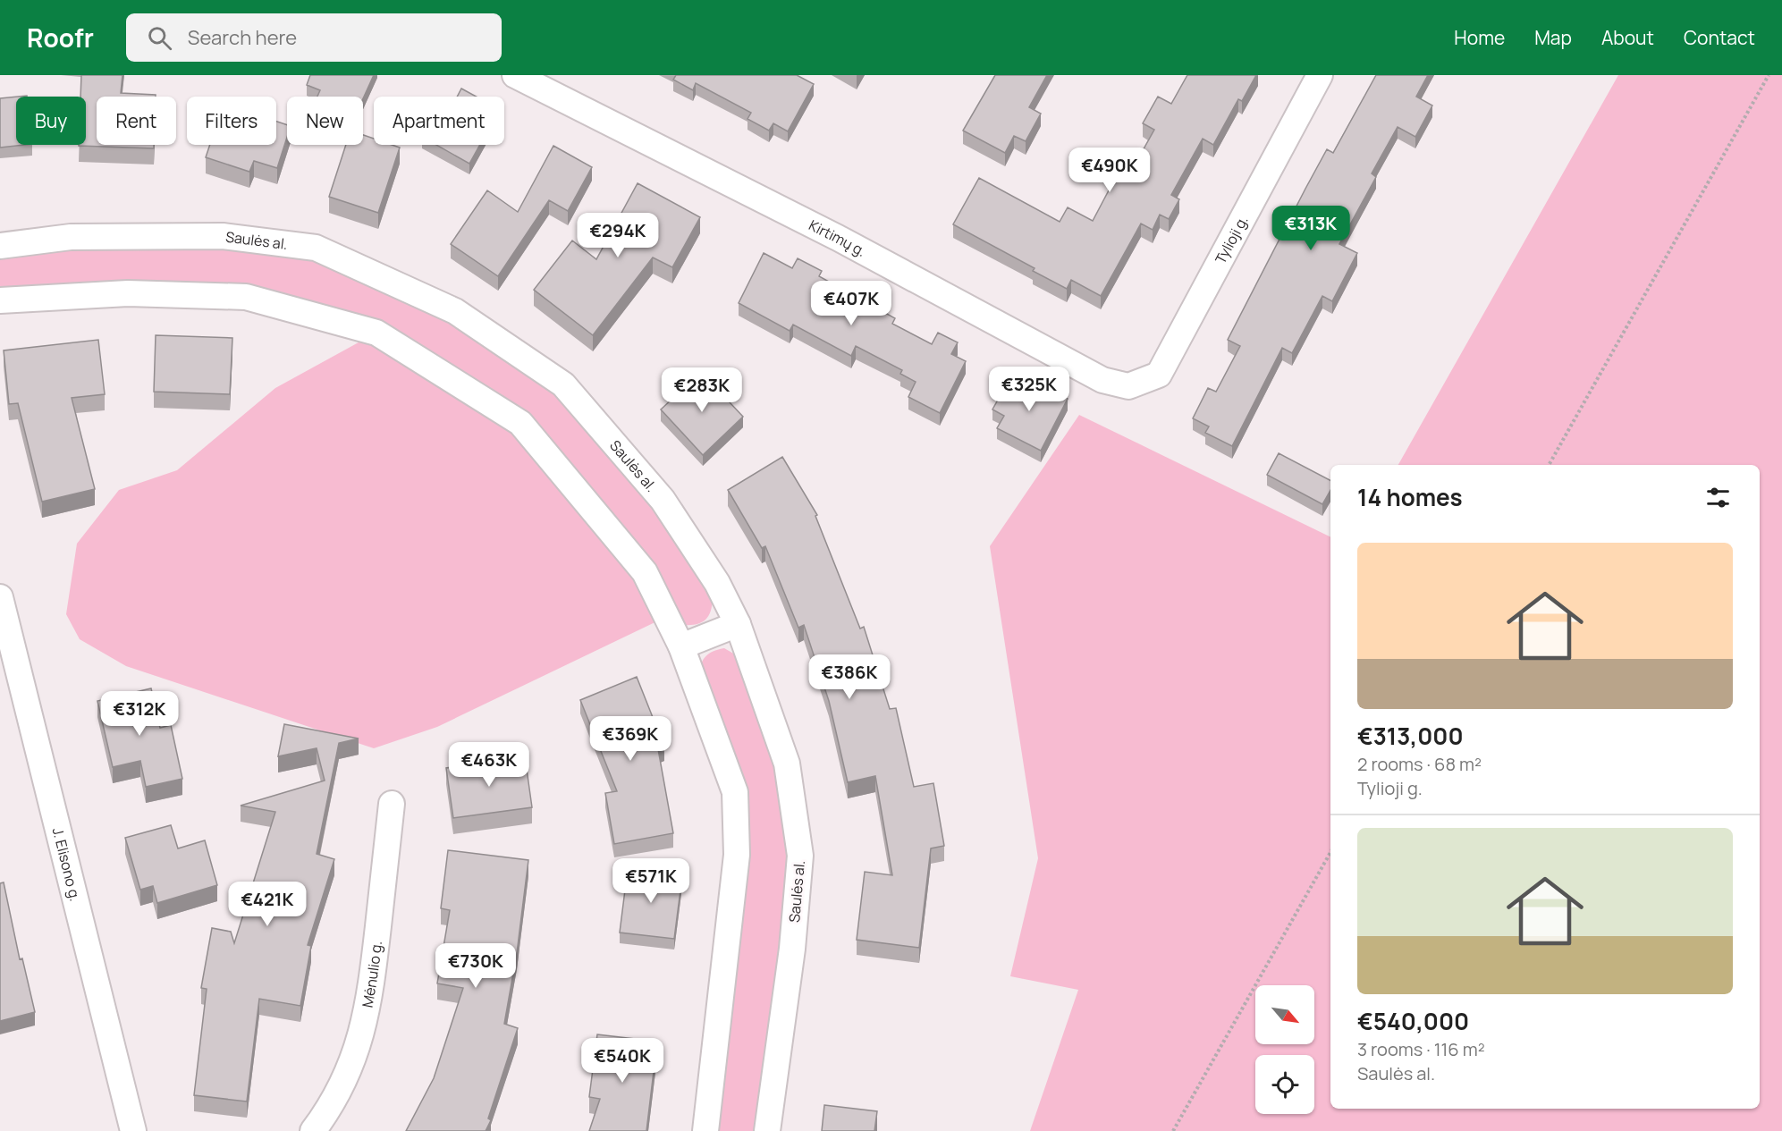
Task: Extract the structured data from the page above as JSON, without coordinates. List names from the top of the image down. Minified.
{"streets":{"street":["Kirtimų g.","Tylioji g.","Saulės al.","J. Elisono g.","Mėnulio g."]},"crossings":[["Kirtimų g.","Tylioji g."]],"north":"bottom right","page":{"header":"Roofr","search":"Search here","nav":["Home","Map","About","Contact"],"chip":["Buy","Rent","Filters","New","Apartment"],"price":["€490K","€313K","€294K","€407K","€325K","€283K","€386K","€312K","€369K","€463K","€571K","€421K","€730K","€540K"],"heading":"14 homes","list":[{"name":"€313,000","note":"2 rooms · 68 m² · Tylioji g."},{"name":"€540,000","note":"3 rooms · 116 m² · Saulės al."}]}}
